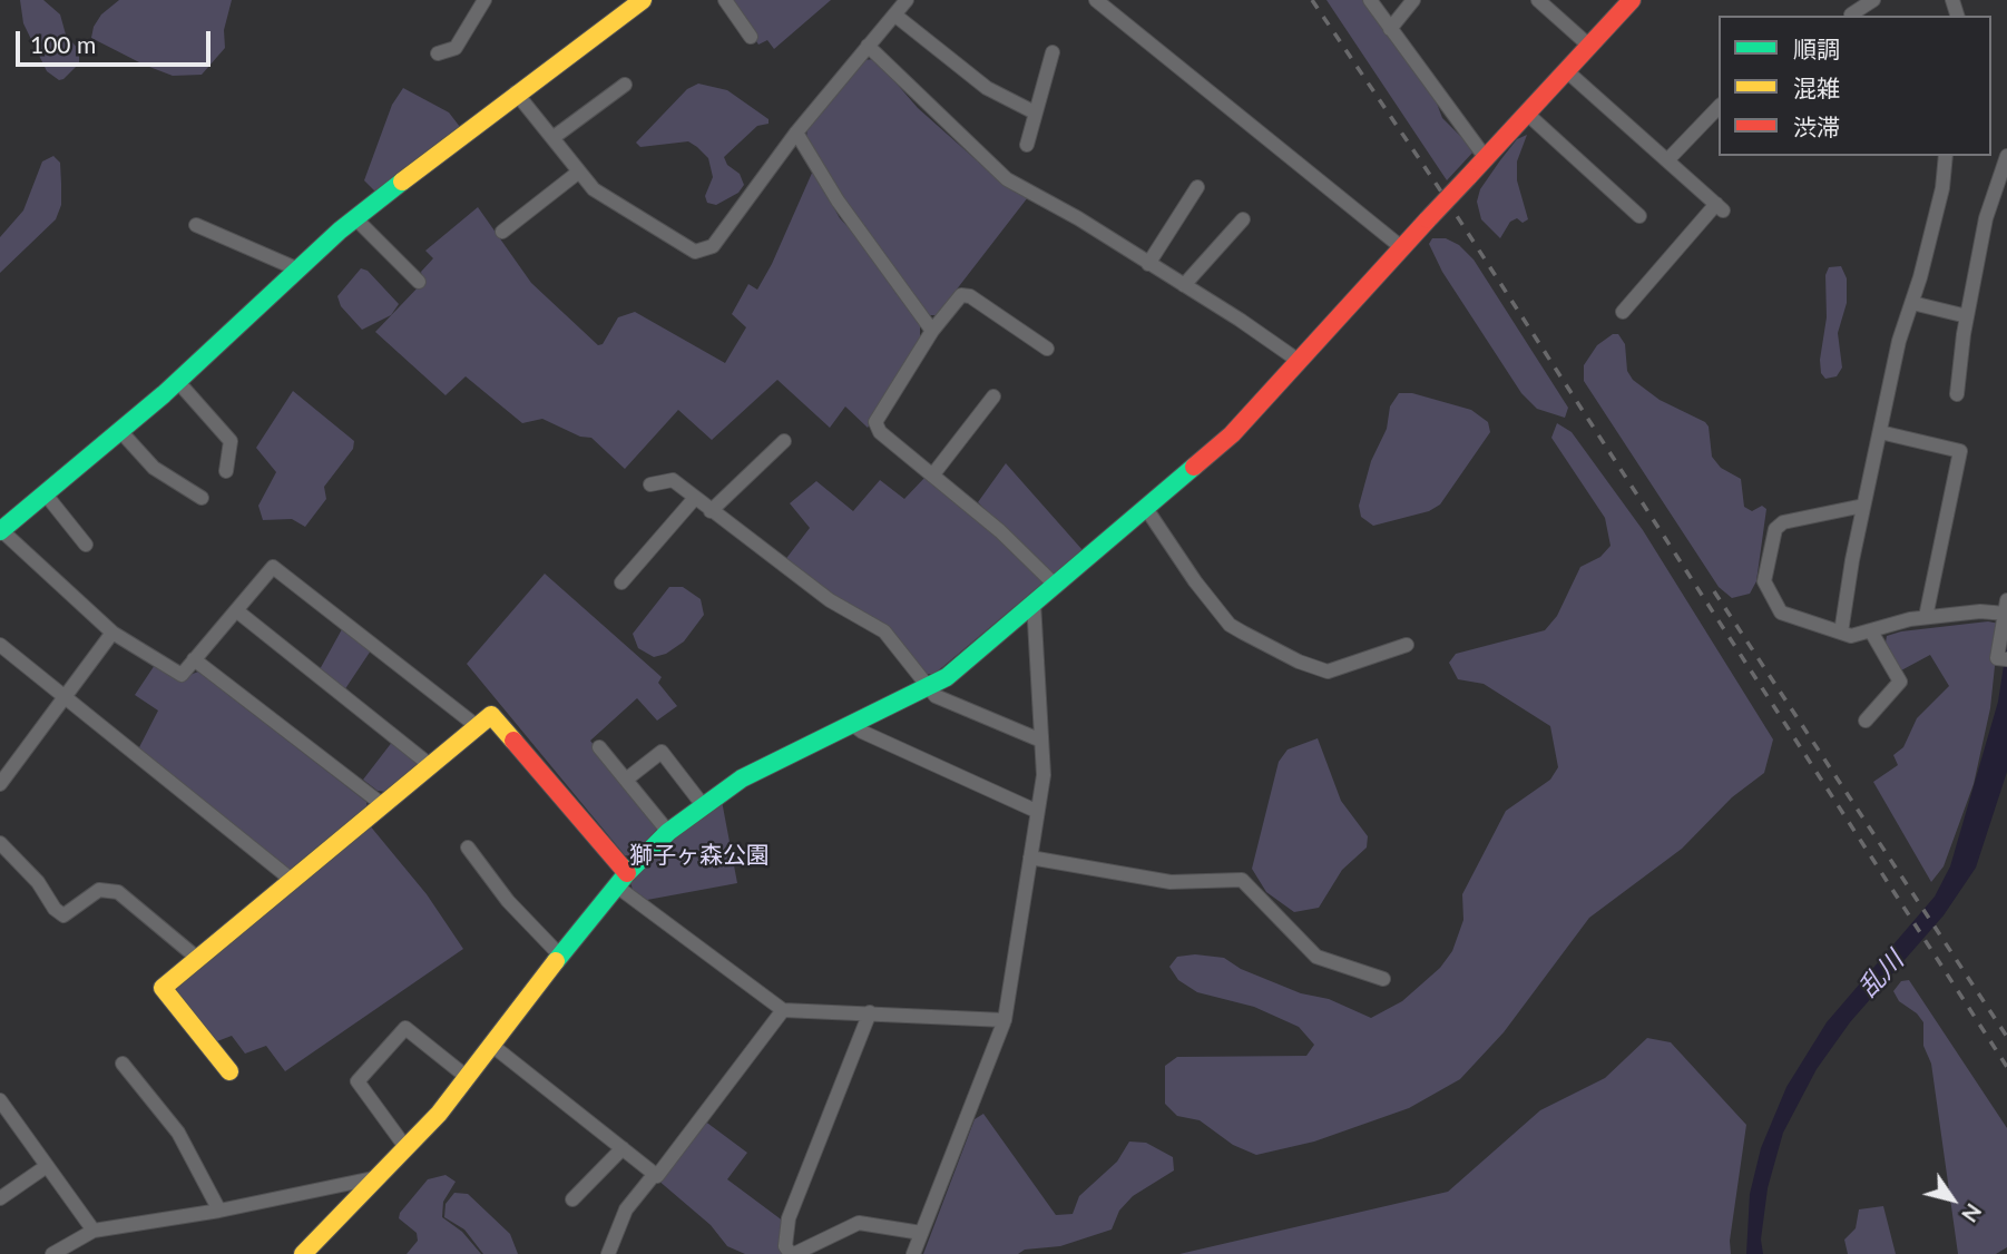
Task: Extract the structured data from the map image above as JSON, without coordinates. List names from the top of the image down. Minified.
{"water":["乱川"],"parks":["獅子ヶ森公園"],"legend":["順調","混雑","渋滞"],"scale_bar":"100 m","north":"bottom right"}
